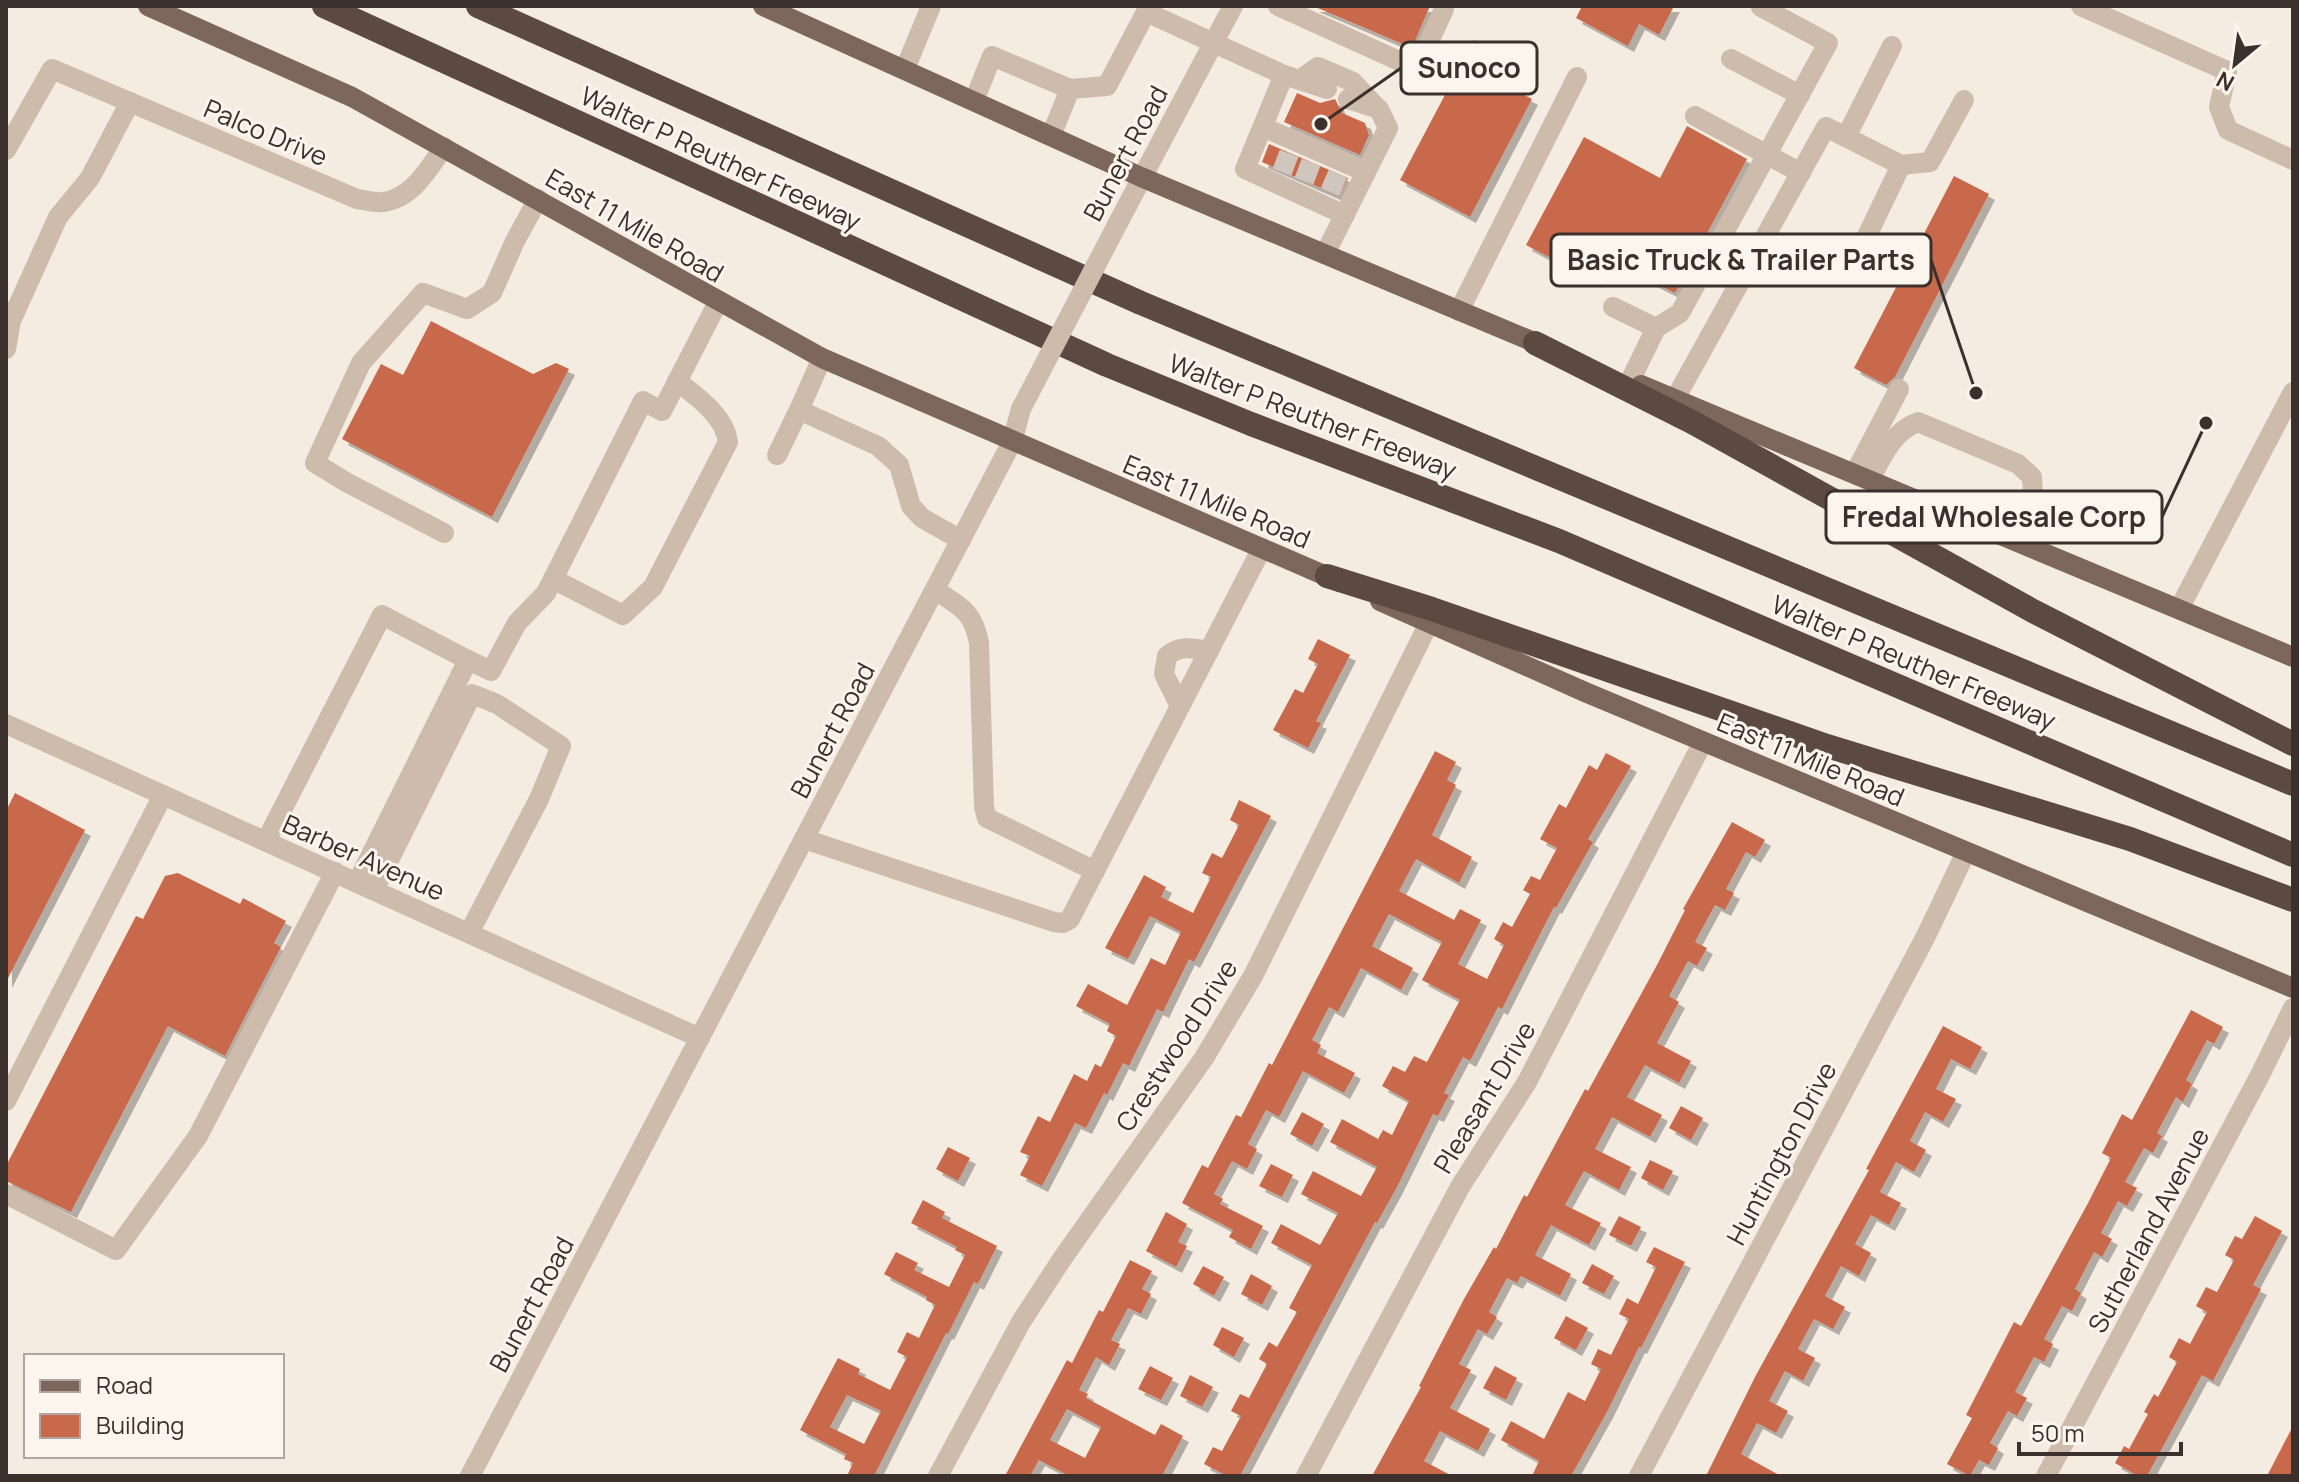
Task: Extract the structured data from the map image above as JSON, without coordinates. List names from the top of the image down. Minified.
{"streets":{"highway":["Walter P Reuther Freeway"],"main road":["East 11 Mile Road"],"street":["Palco Drive","Bunert Road","Barber Avenue","Crestwood Drive","Pleasant Drive","Huntington Drive","Sutherland Avenue"]},"crossings":[["Palco Drive","East 11 Mile Road"],["Bunert Road","East 11 Mile Road"],["Bunert Road","Barber Avenue"],["East 11 Mile Road","Crestwood Drive"],["East 11 Mile Road","Pleasant Drive"],["East 11 Mile Road","Huntington Drive"]],"places":["Sunoco","Basic Truck & Trailer Parts","Fredal Wholesale Corp"],"legend":["Road","Building"],"scale_bar":"50 m","north":"bottom left"}
